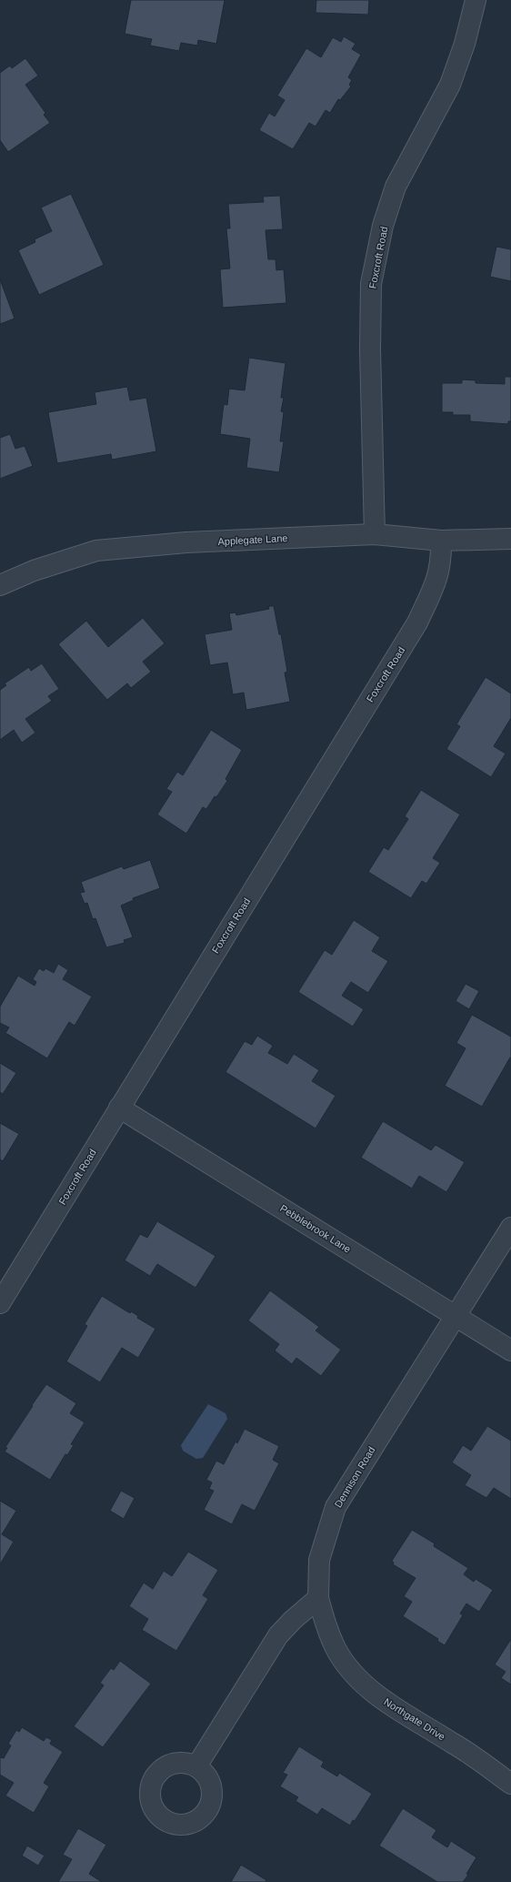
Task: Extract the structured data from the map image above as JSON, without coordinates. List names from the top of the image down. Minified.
{"streets":{"street":["Foxcroft Road","Applegate Lane","Pebblebrook Lane","Dennison Road","Northgate Drive"]},"crossings":[["Foxcroft Road","Applegate Lane"],["Foxcroft Road","Pebblebrook Lane"],["Pebblebrook Lane","Dennison Road"],["Dennison Road","Northgate Drive"]]}
